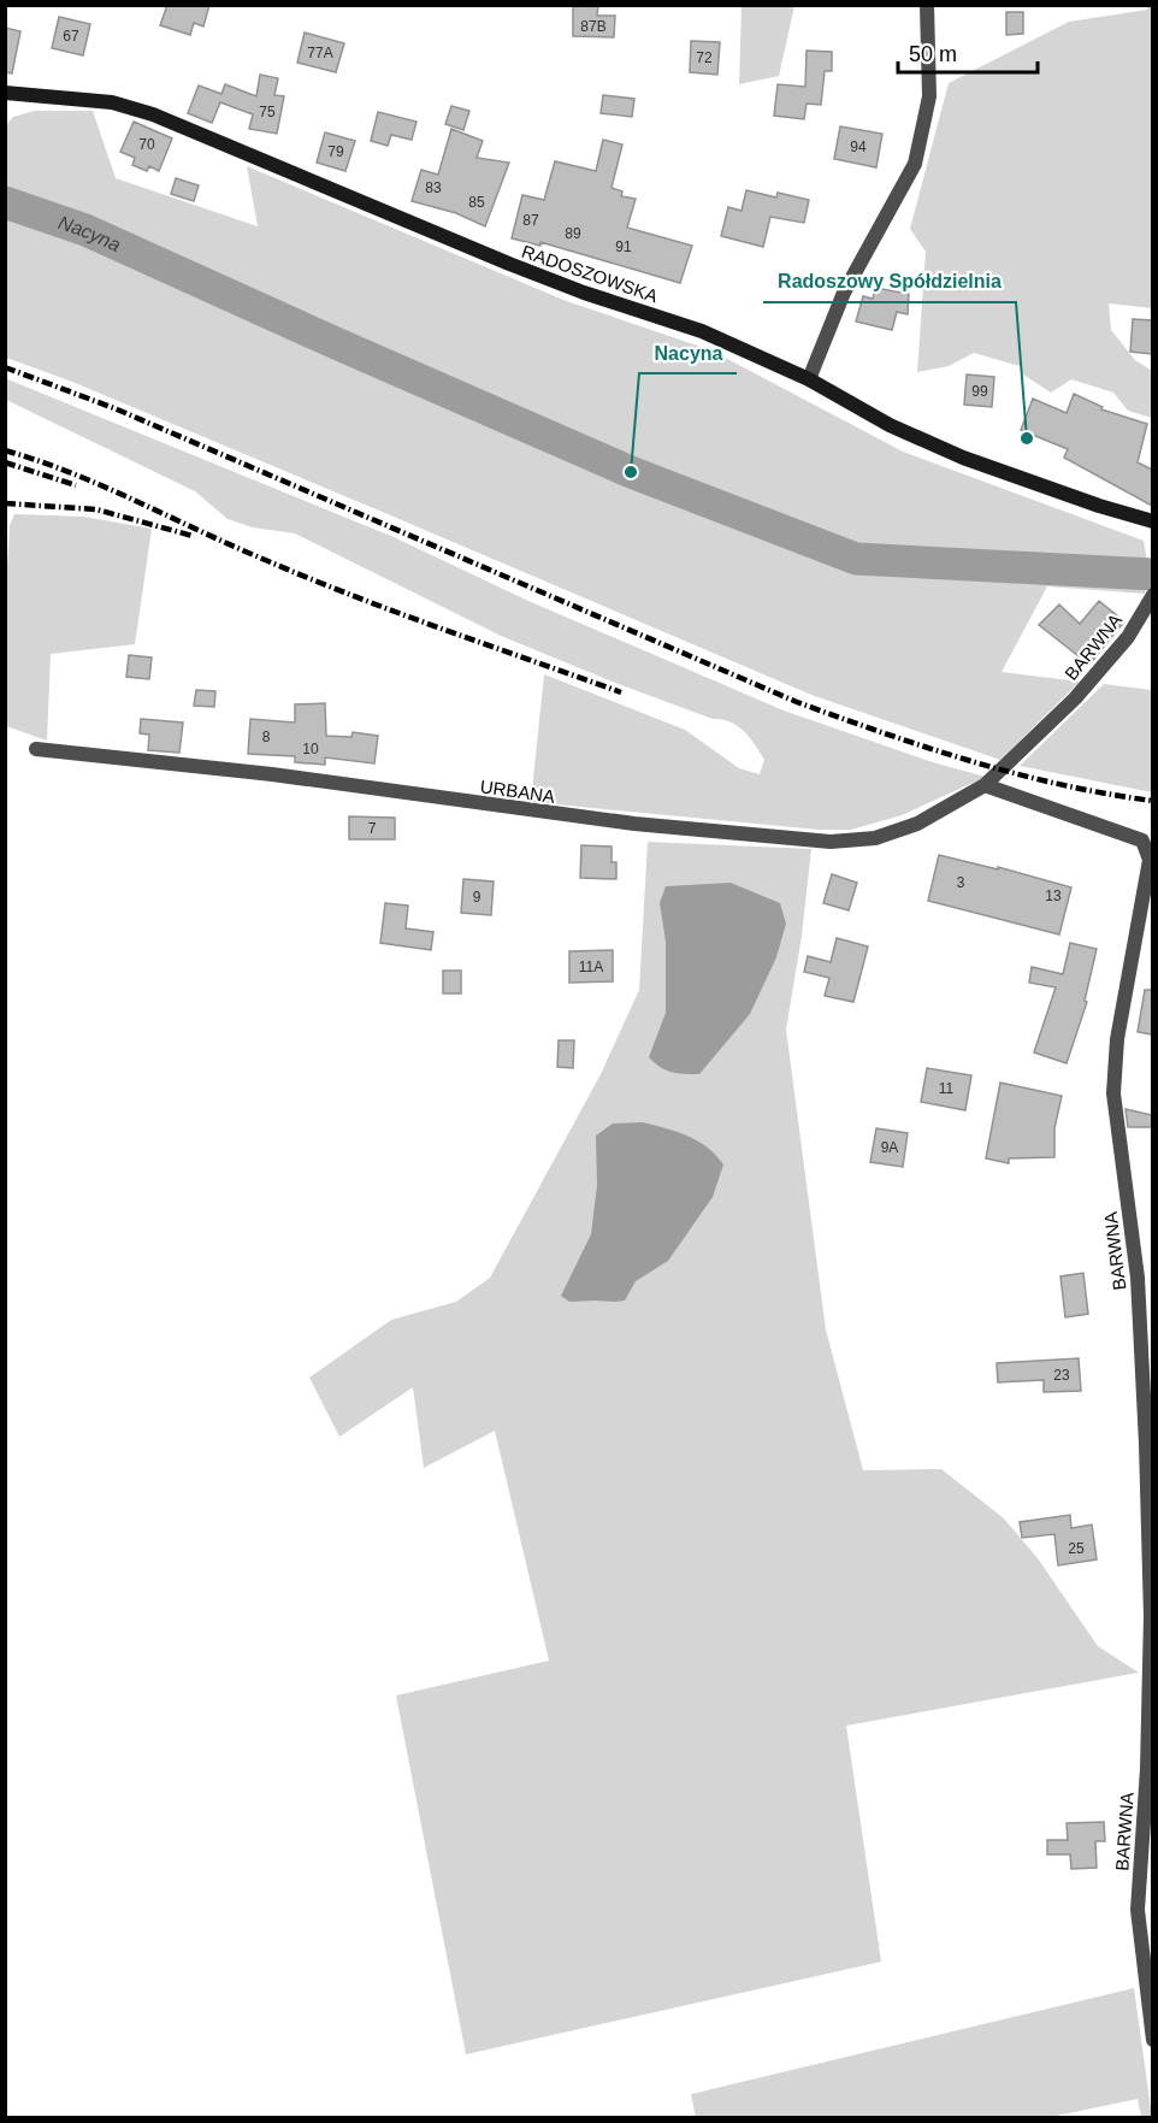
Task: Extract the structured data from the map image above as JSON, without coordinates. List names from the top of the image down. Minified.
{"streets":{"street":["RADOSZOWSKA","BARWNA","URBANA"]},"crossings":[["BARWNA","URBANA"]],"water":["Nacyna"],"places":["Radoszowy Spółdzielnia","Nacyna"],"house_numbers":["87B","67","77A","72","75","70","94","79","83","85","87","89","91","99","8","10","7","3","13","9","11A","11","9A","23","25"],"scale_bar":"50 m"}
